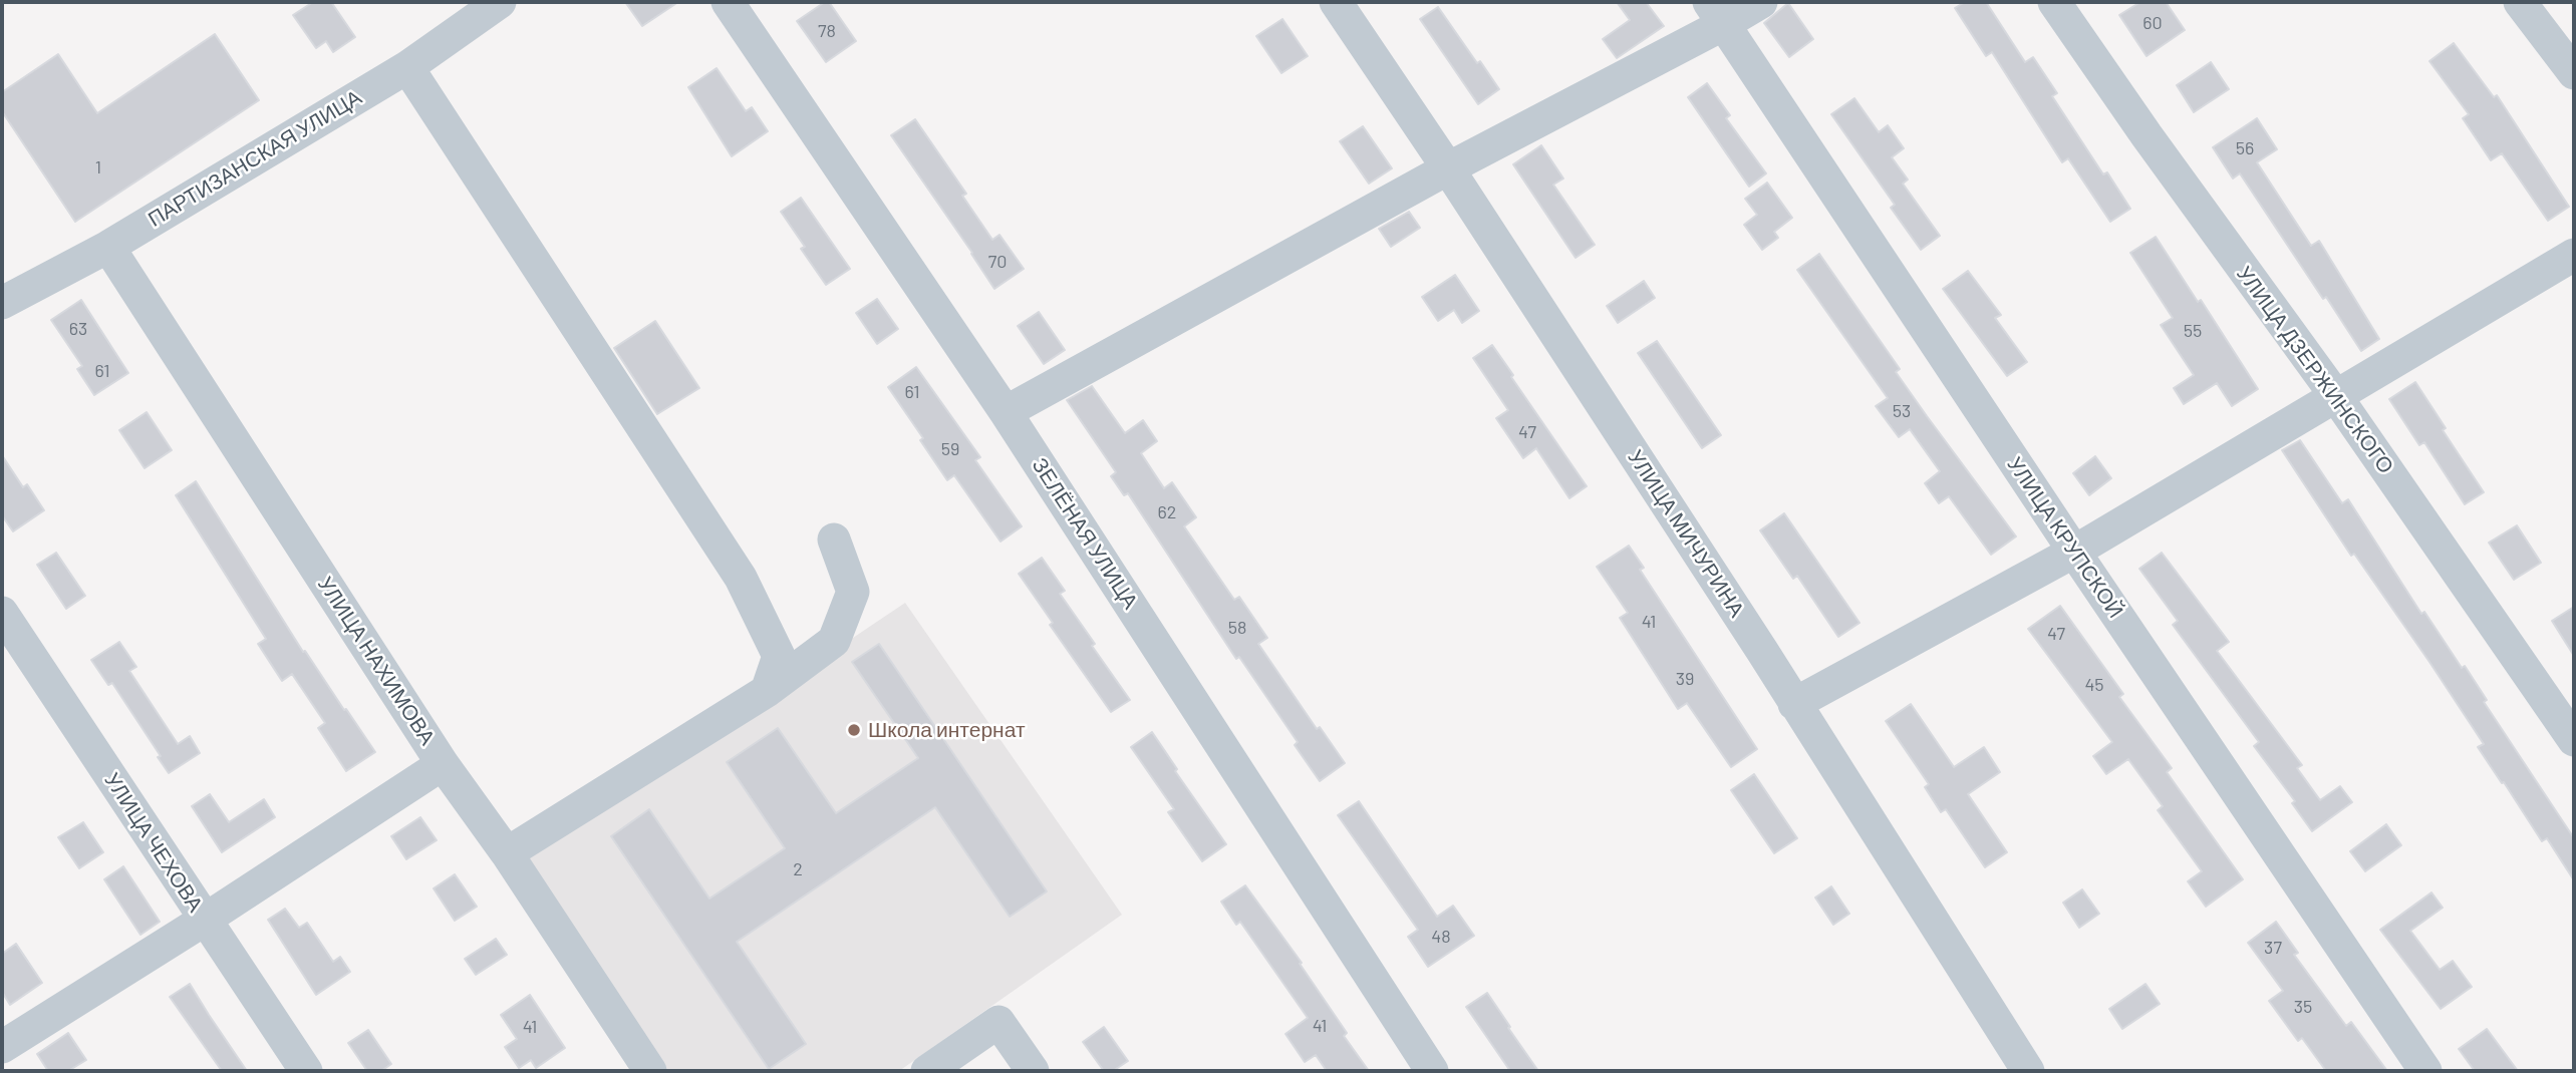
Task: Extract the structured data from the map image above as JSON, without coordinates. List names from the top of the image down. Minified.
{"streets":{"street":["ПАРТИЗАНСКАЯ УЛИЦА","УЛИЦА ДЗЕРЖИНСКОГО","ЗЕЛЁНАЯ УЛИЦА","УЛИЦА МИЧУРИНА","УЛИЦА КРУПСКОЙ","УЛИЦА НАХИМОВА","УЛИЦА ЧЕХОВА"]},"crossings":[["ПАРТИЗАНСКАЯ УЛИЦА","УЛИЦА НАХИМОВА"]],"places":["Школа интернат"],"house_numbers":["60","78","56","1","70","63","55","61","61","53","47","59","62","41","58","47","39","45","2","48","37","35","41","41"]}
